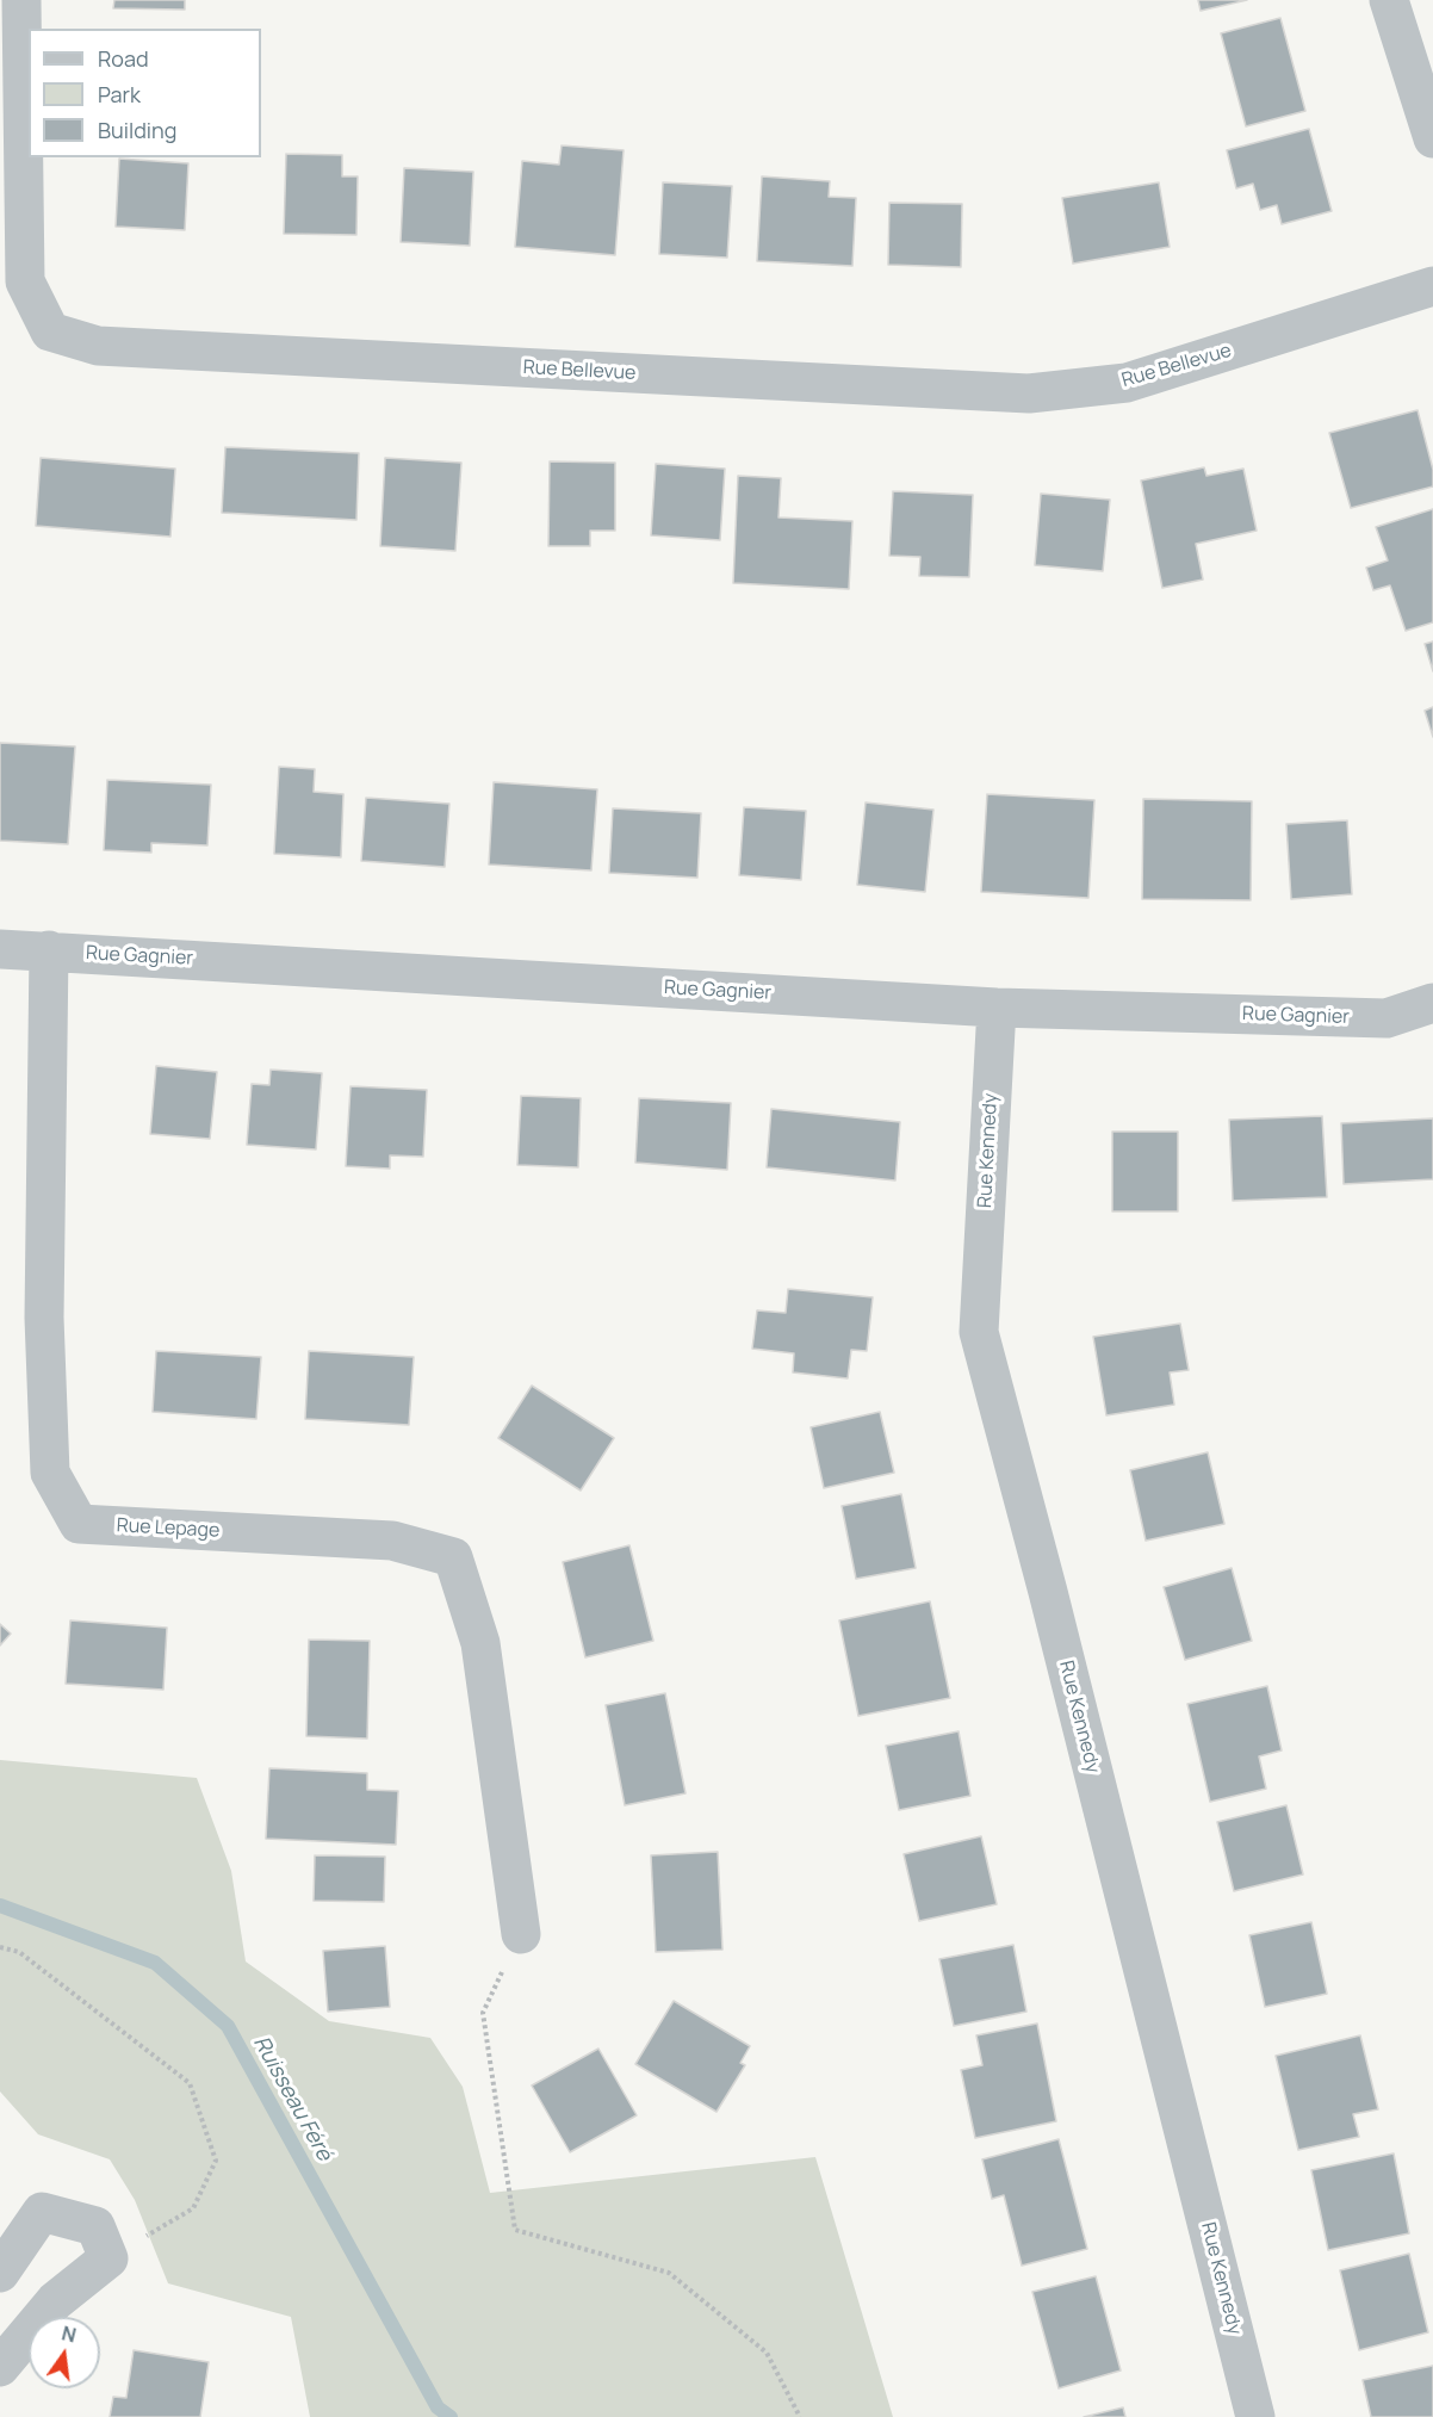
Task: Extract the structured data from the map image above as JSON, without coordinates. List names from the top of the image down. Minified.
{"streets":{"street":["Rue Bellevue","Rue Gagnier","Rue Kennedy","Rue Lepage"]},"crossings":[["Rue Gagnier","Rue Kennedy"],["Rue Gagnier","Rue Lepage"]],"water":["Ruisseau Féré"],"legend":["Road","Park","Building"],"north":"top"}
